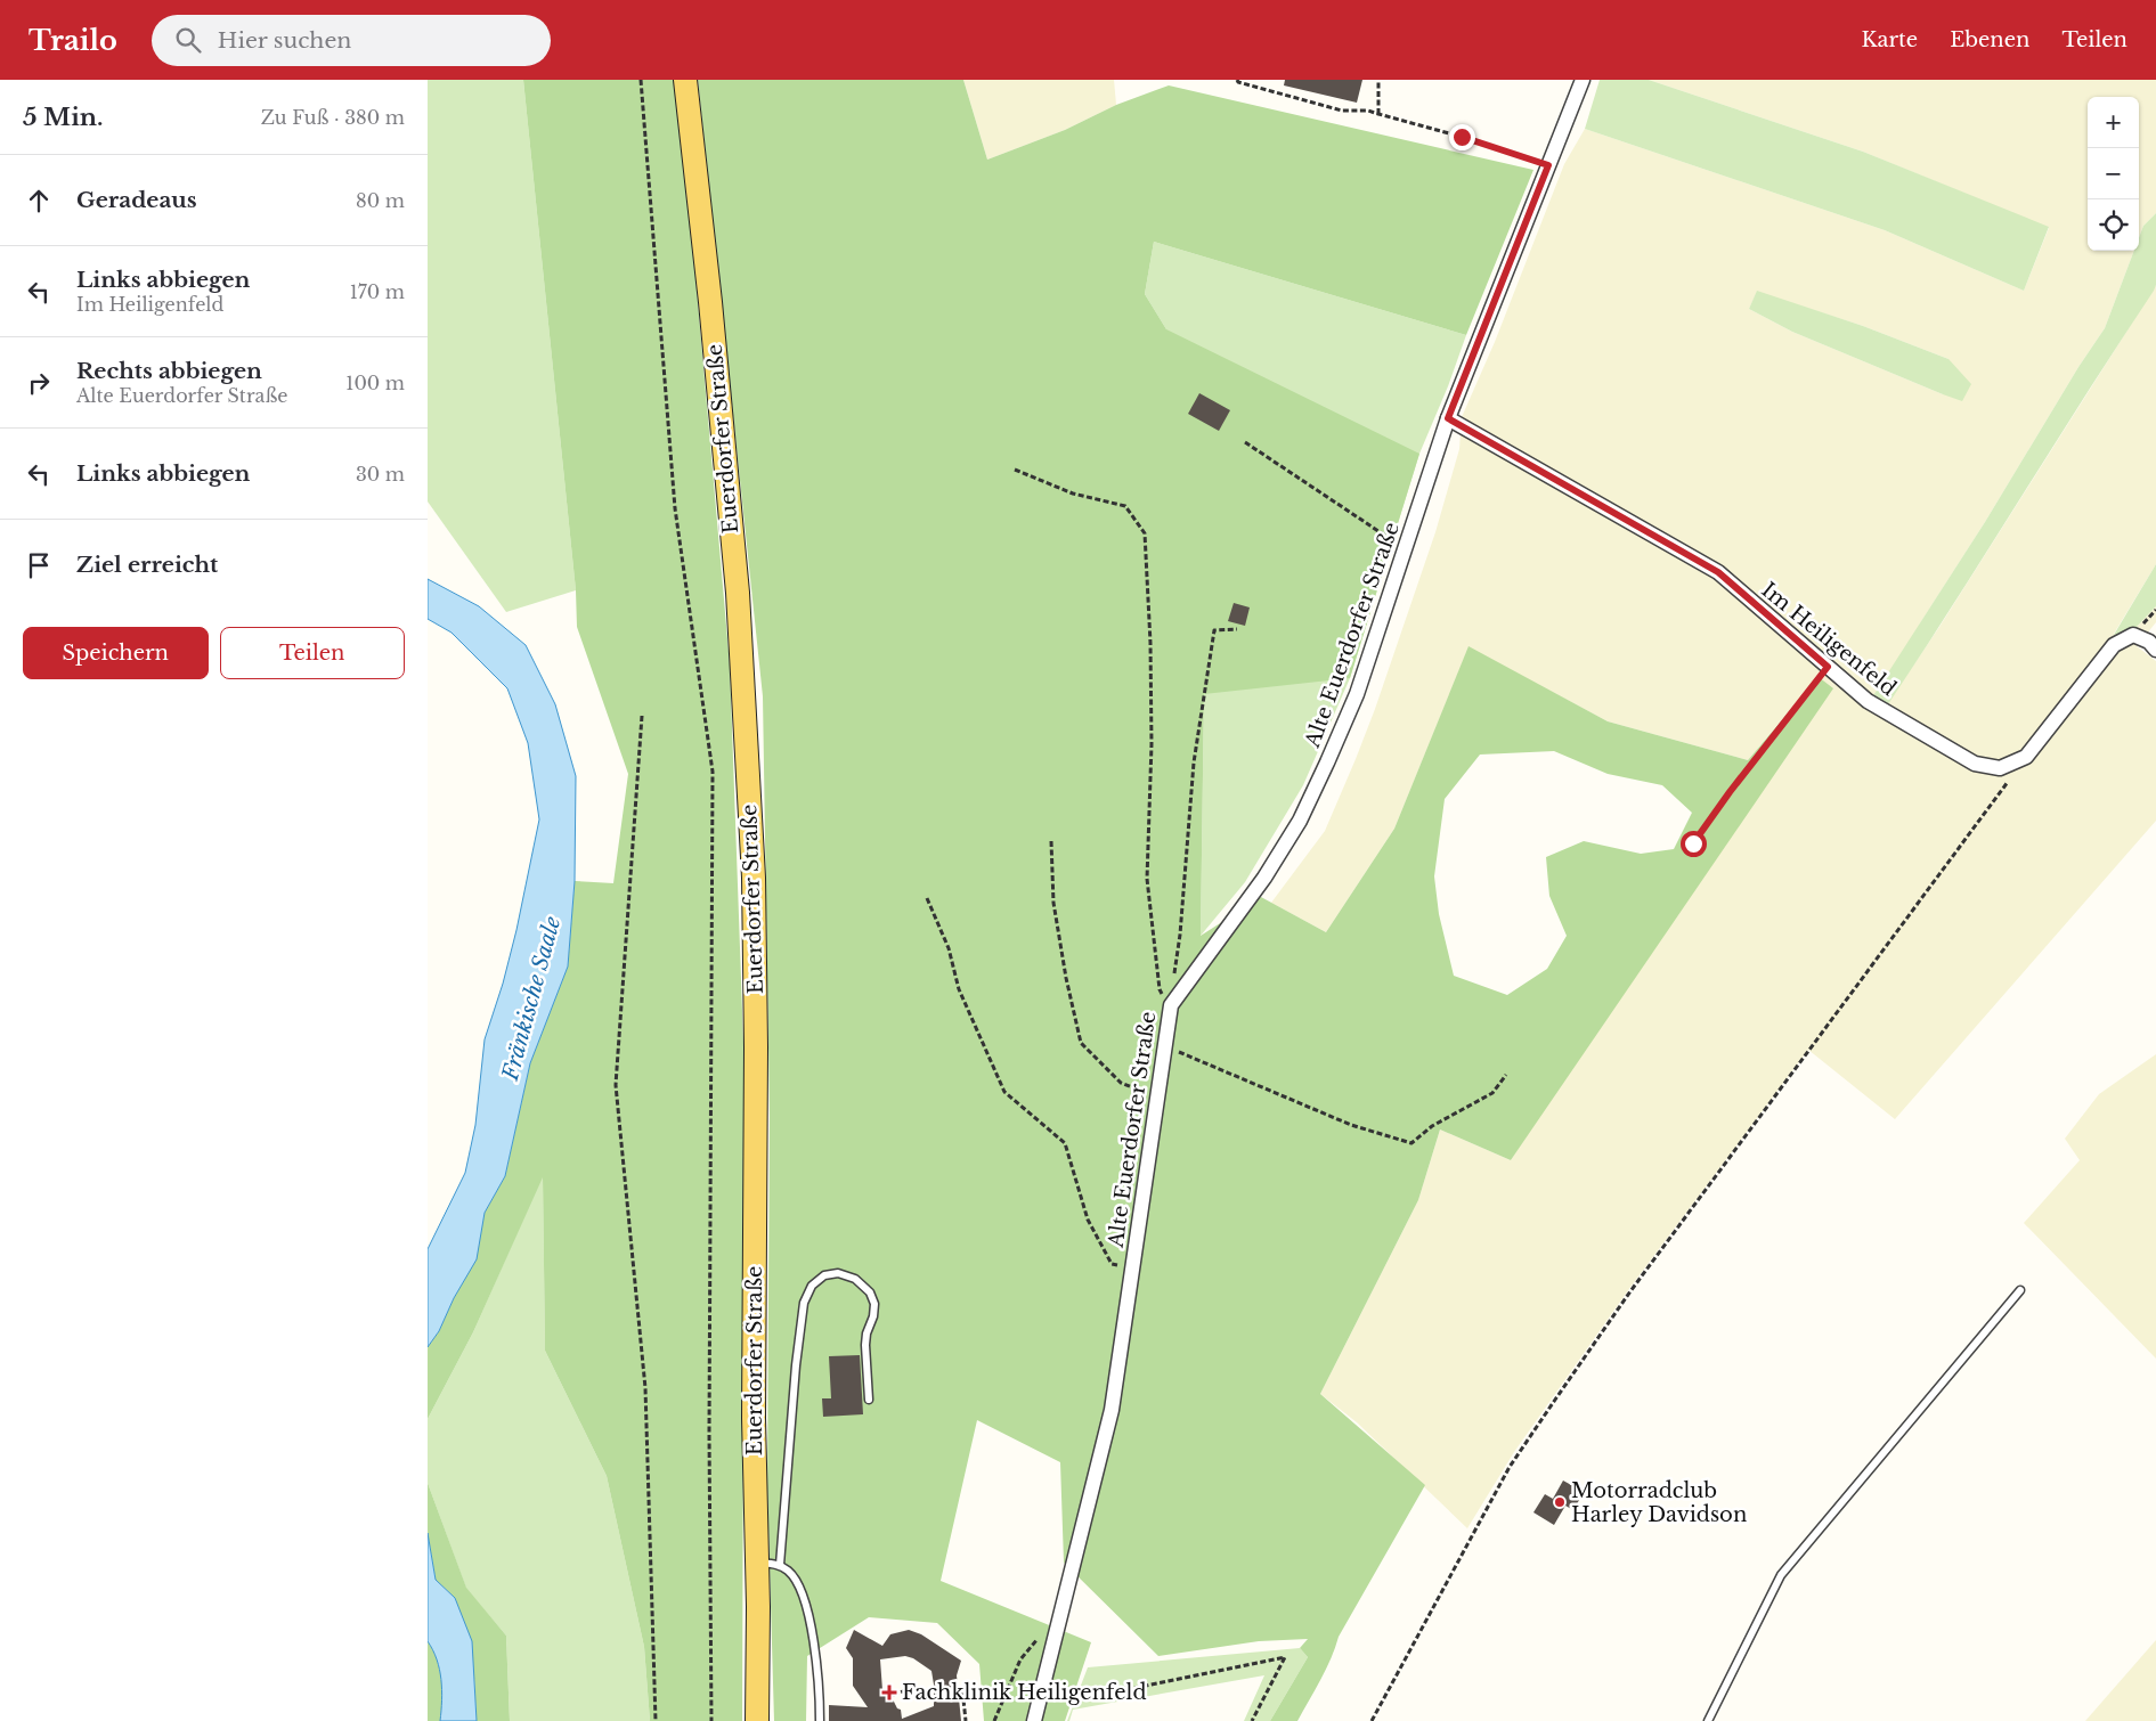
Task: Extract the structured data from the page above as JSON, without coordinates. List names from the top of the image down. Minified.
{"streets":{"main road":["Euerdorfer Straße"],"street":["Alte Euerdorfer Straße","Im Heiligenfeld"]},"crossings":[["Alte Euerdorfer Straße","Im Heiligenfeld"]],"water":["Fränkische Saale"],"places":{"other":["Motorradclub Harley Davidson"],"health":["Fachklinik Heiligenfeld"]},"page":{"header":"Trailo","search":"Hier suchen","nav":["Karte","Ebenen","Teilen"],"heading":["5 Min.","Zu Fuß · 380 m"],"map_buttons":["+","−"],"list":[["Geradeaus","80 m"],["Links abbiegen","Im Heiligenfeld","170 m"],["Rechts abbiegen","Alte Euerdorfer Straße","100 m"],["Links abbiegen","30 m"],"Ziel erreicht"],"buttons":["Speichern","Teilen"]}}
